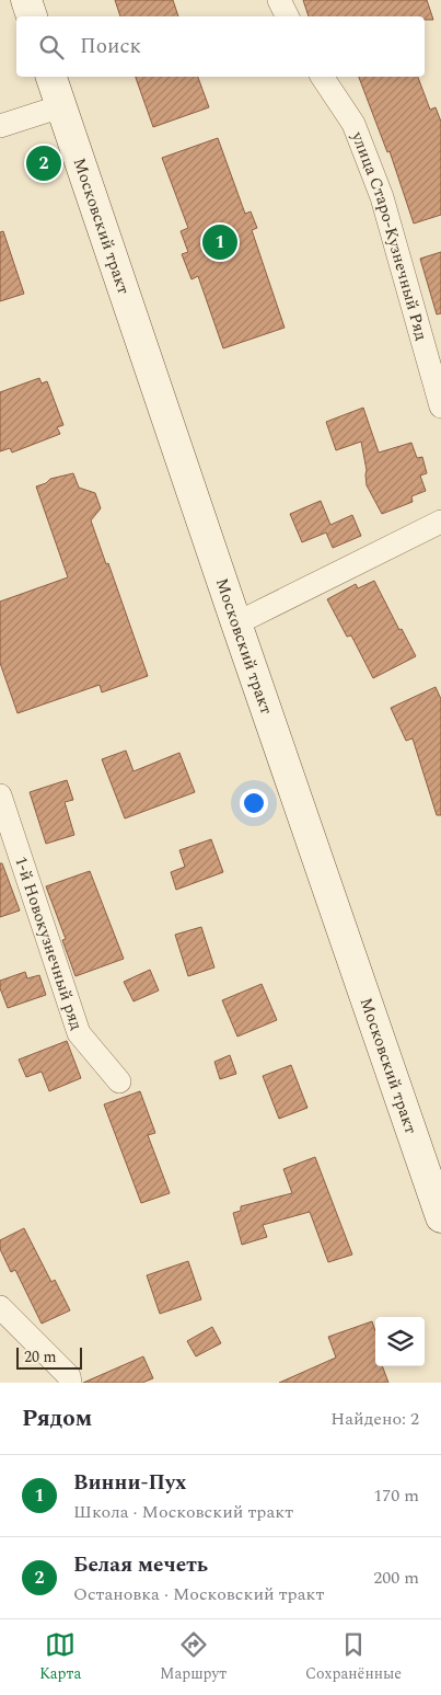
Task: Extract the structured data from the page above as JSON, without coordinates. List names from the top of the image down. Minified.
{"streets":{"main road":["Московский тракт"],"street":["улица Старо-Кузнечный Ряд","1-й Новокузнечный ряд"]},"scale_bar":"20 m","page":{"search":"Поиск","pins":["2","1"],"scale":"20 m","heading":["Рядом","Найдено: 2"],"list":[{"mark":"1","name":"Винни-Пух","note":"Школа · Московский тракт","value":"170 m"},{"mark":"2","name":"Белая мечеть","note":"Остановка · Московский тракт","value":"200 m"}],"nav":["Карта","Маршрут","Сохранённые"]}}
